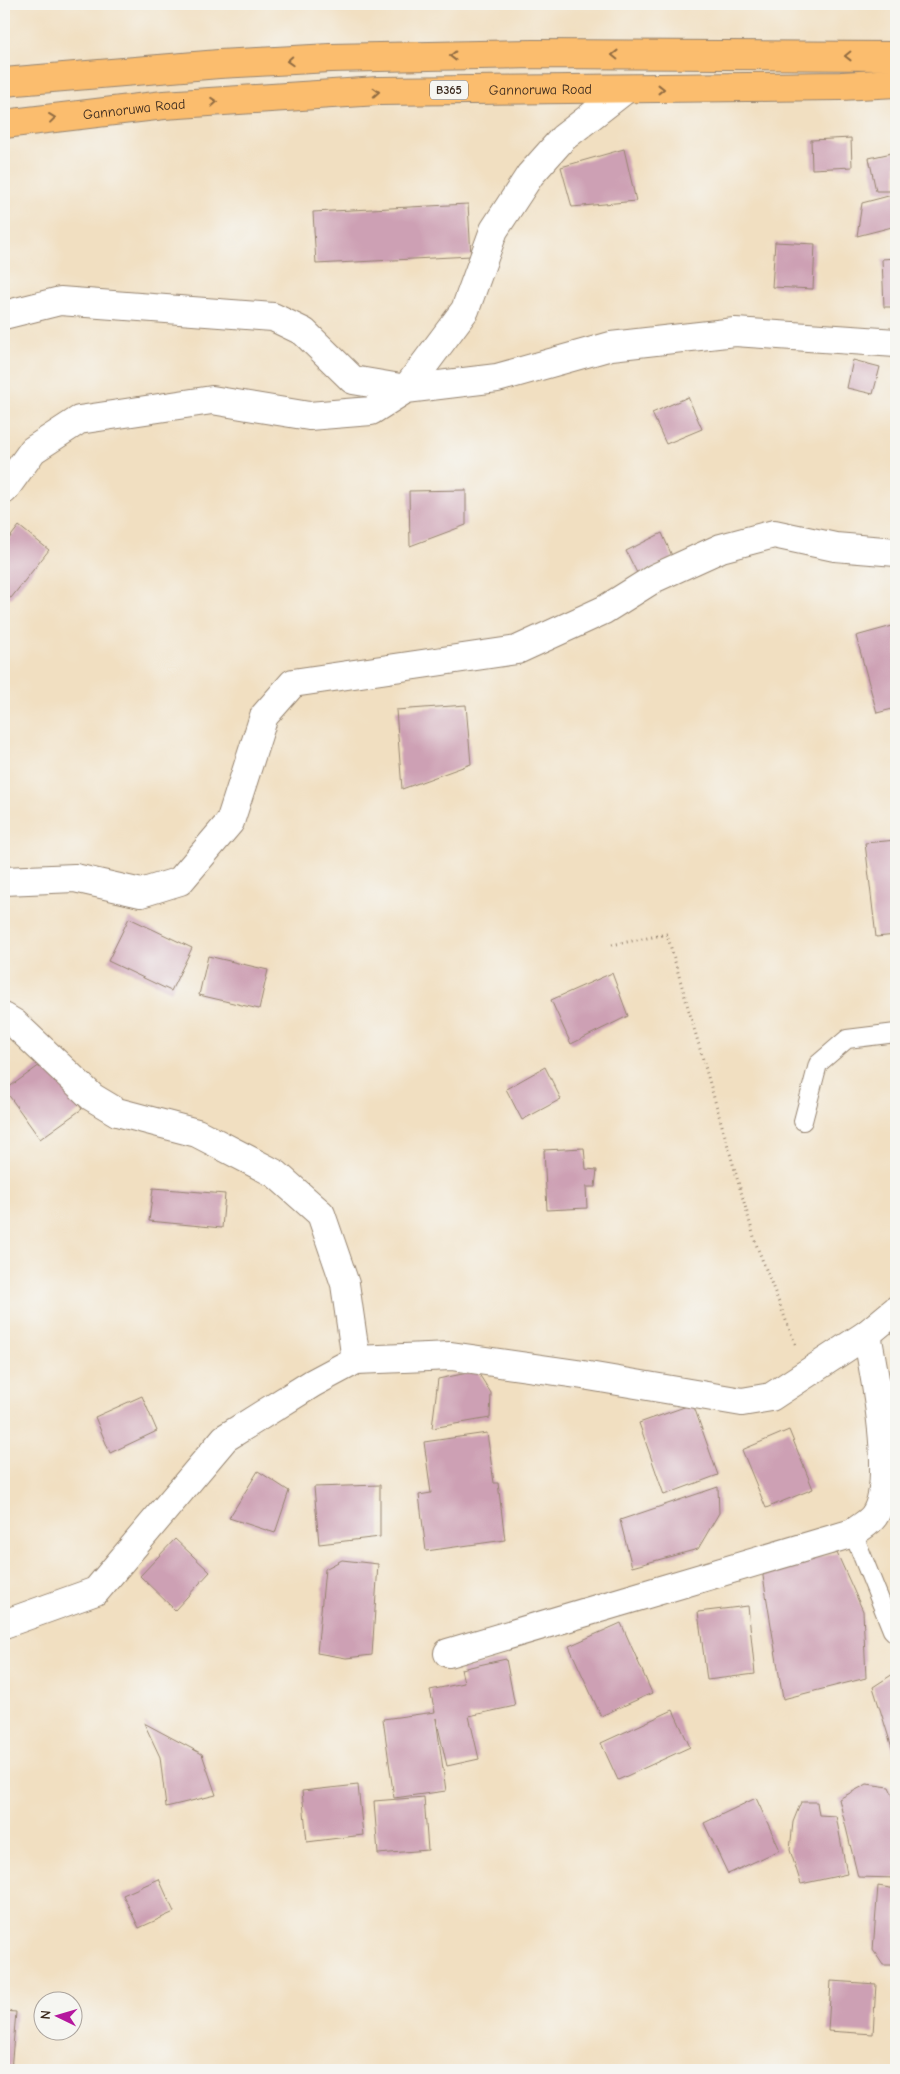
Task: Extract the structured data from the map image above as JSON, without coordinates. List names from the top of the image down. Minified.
{"streets":{"main road":["Gannoruwa Road","B365"]},"north":"left"}
